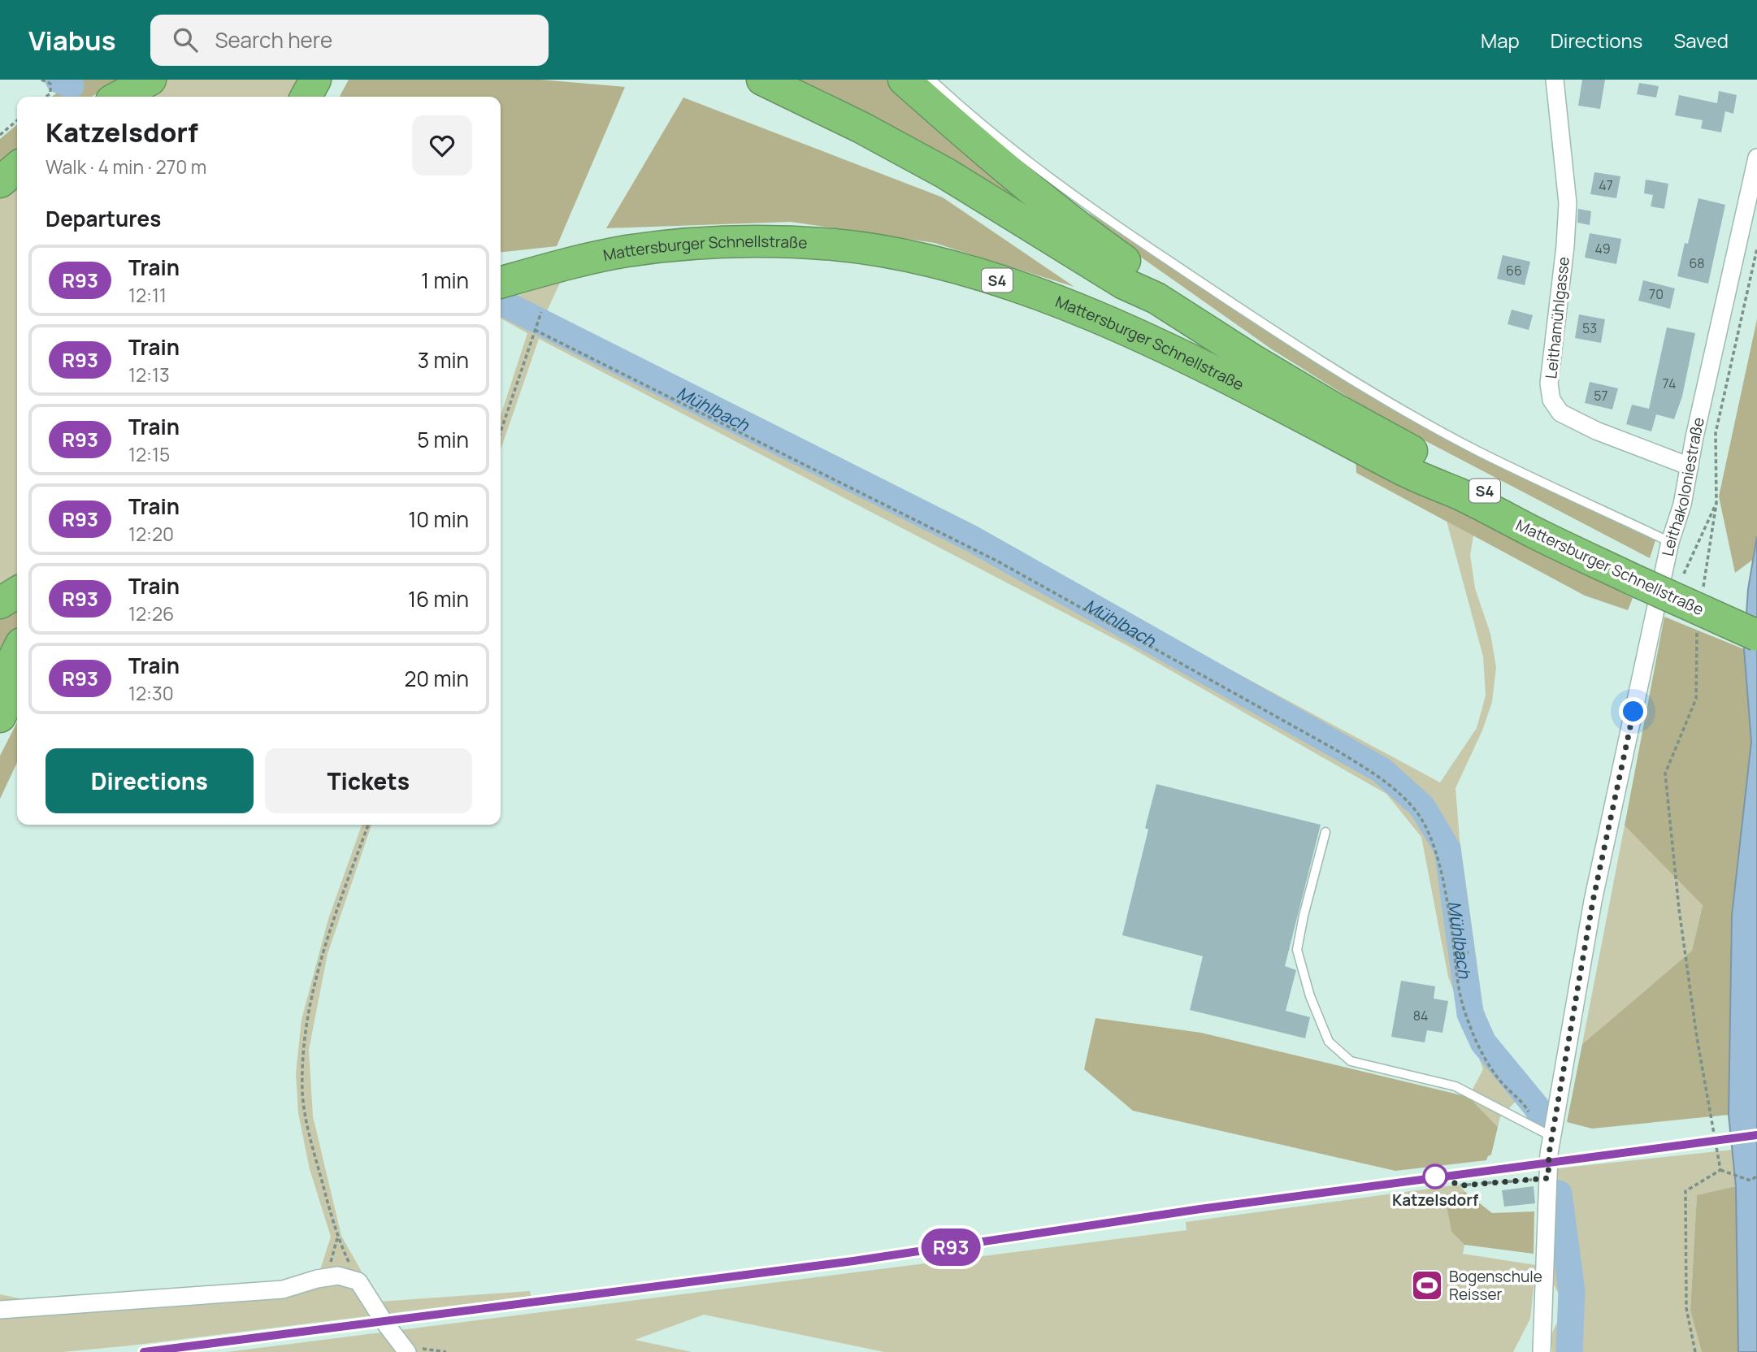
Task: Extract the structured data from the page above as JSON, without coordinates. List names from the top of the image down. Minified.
{"streets":{"highway":["Mattersburger Schnellstraße","S4"],"street":["Leithamühlgasse","Leithakoloniestraße"]},"crossings":[["Leithamühlgasse","Leithakoloniestraße"]],"water":["Mühlbach"],"places":{"other":["Katzelsdorf"],"sports":["Bogenschule Reisser"]},"house_numbers":["47","49","68","66","70","53","74","57","84"],"page":{"header":"Viabus","search":"Search here","nav":["Map","Directions","Saved"],"on_map":"R93","heading":[["Katzelsdorf","Walk · 4 min · 270 m"],"Departures"],"list":[{"mark":"R93","name":"Train","note":"12:11","value":"1 min"},{"mark":"R93","name":"Train","note":"12:13","value":"3 min"},{"mark":"R93","name":"Train","note":"12:15","value":"5 min"},{"mark":"R93","name":"Train","note":"12:20","value":"10 min"},{"mark":"R93","name":"Train","note":"12:26","value":"16 min"},{"mark":"R93","name":"Train","note":"12:30","value":"20 min"}],"buttons":["Directions","Tickets"]}}
